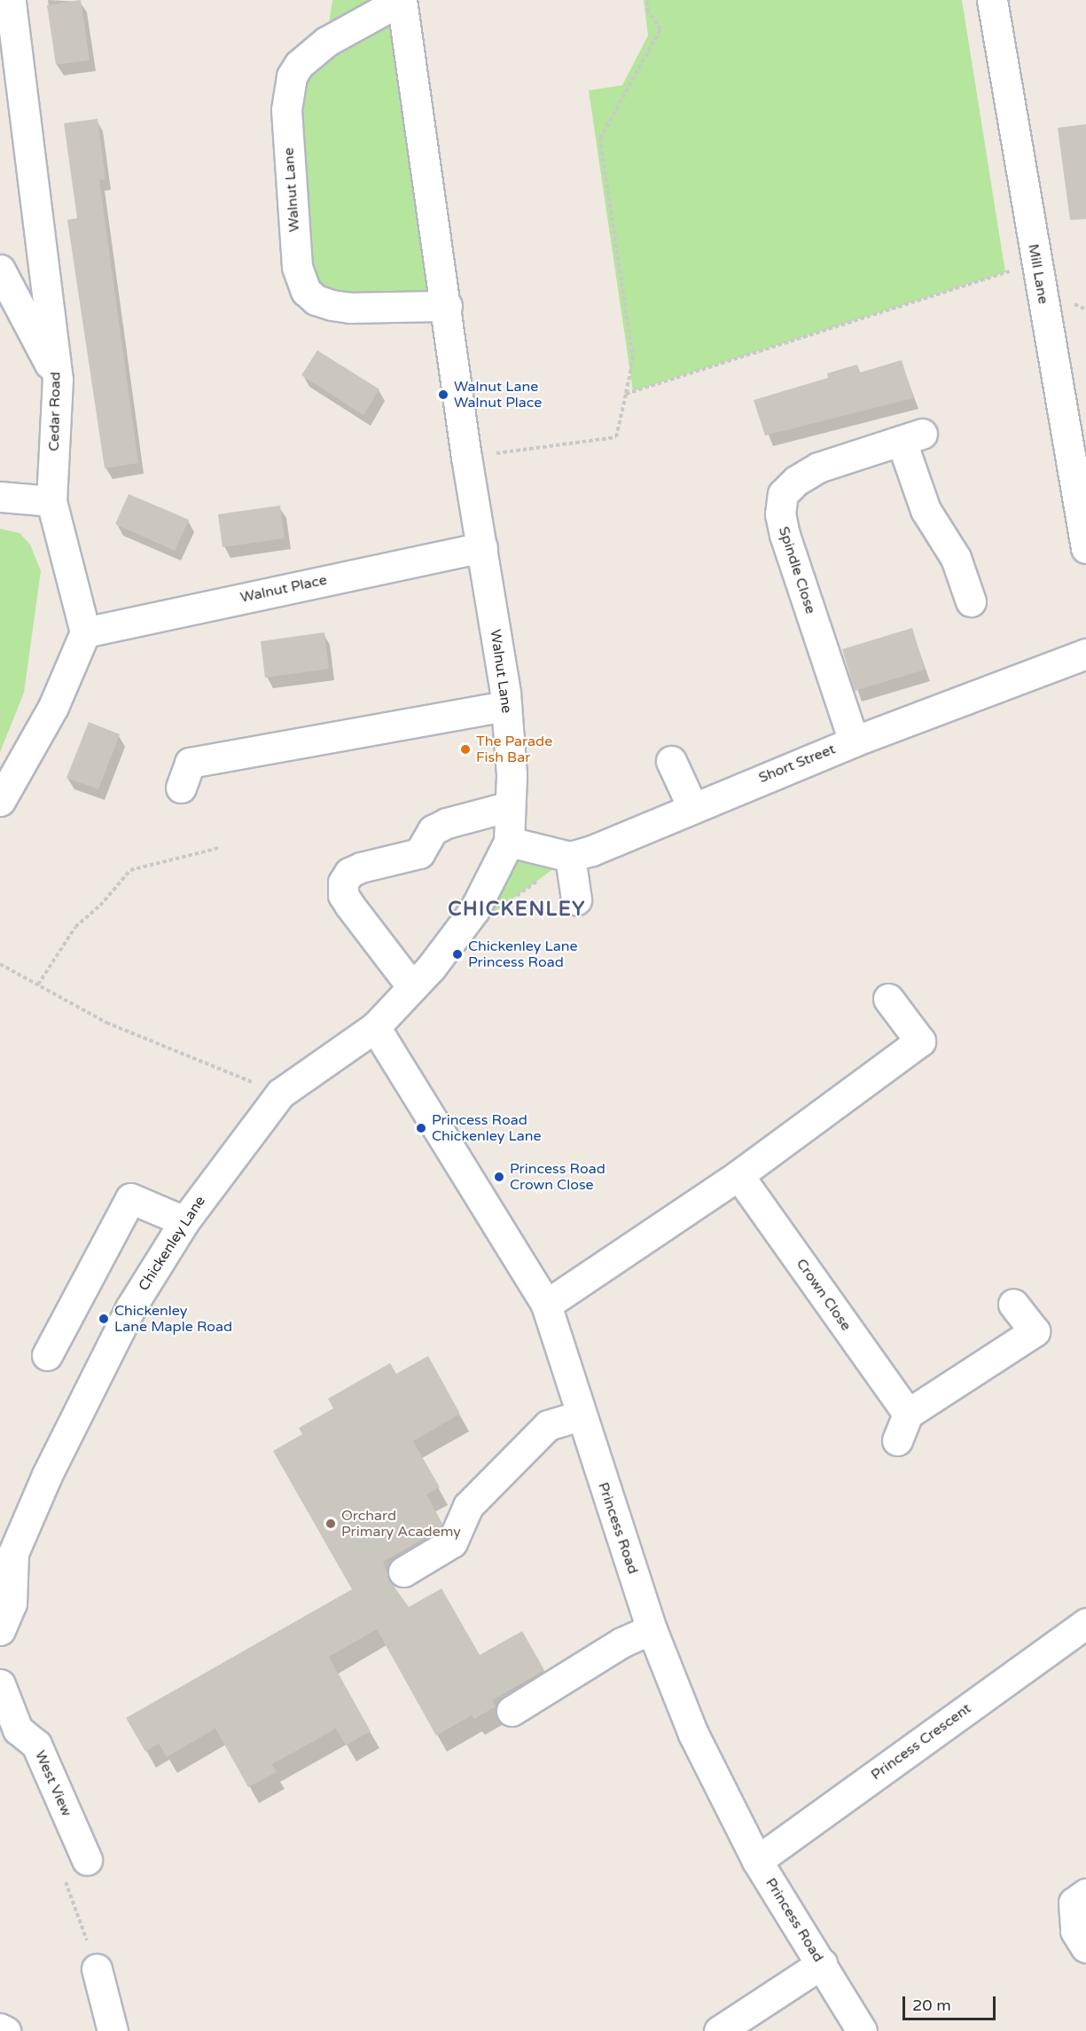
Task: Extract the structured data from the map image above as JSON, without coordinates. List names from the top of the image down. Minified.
{"streets":{"street":["Walnut Lane","Mill Lane","Cedar Road","Spindle Close","Walnut Place","Short Street","Chickenley Lane","Crown Close","Princess Road","Princess Crescent","West View"]},"crossings":[["Walnut Lane","Walnut Place"],["Walnut Lane","Chickenley Lane"],["Walnut Lane","Princess Road"],["Cedar Road","Walnut Place"],["Spindle Close","Short Street"],["Chickenley Lane","Princess Road"],["Princess Road","Princess Crescent"]],"districts":["CHICKENLEY"],"places":["Walnut Lane Walnut Place","The Parade Fish Bar","Chickenley Lane Princess Road","Princess Road Chickenley Lane","Princess Road Crown Close","Chickenley Lane Maple Road","Orchard Primary Academy"],"scale_bar":"20 m"}
